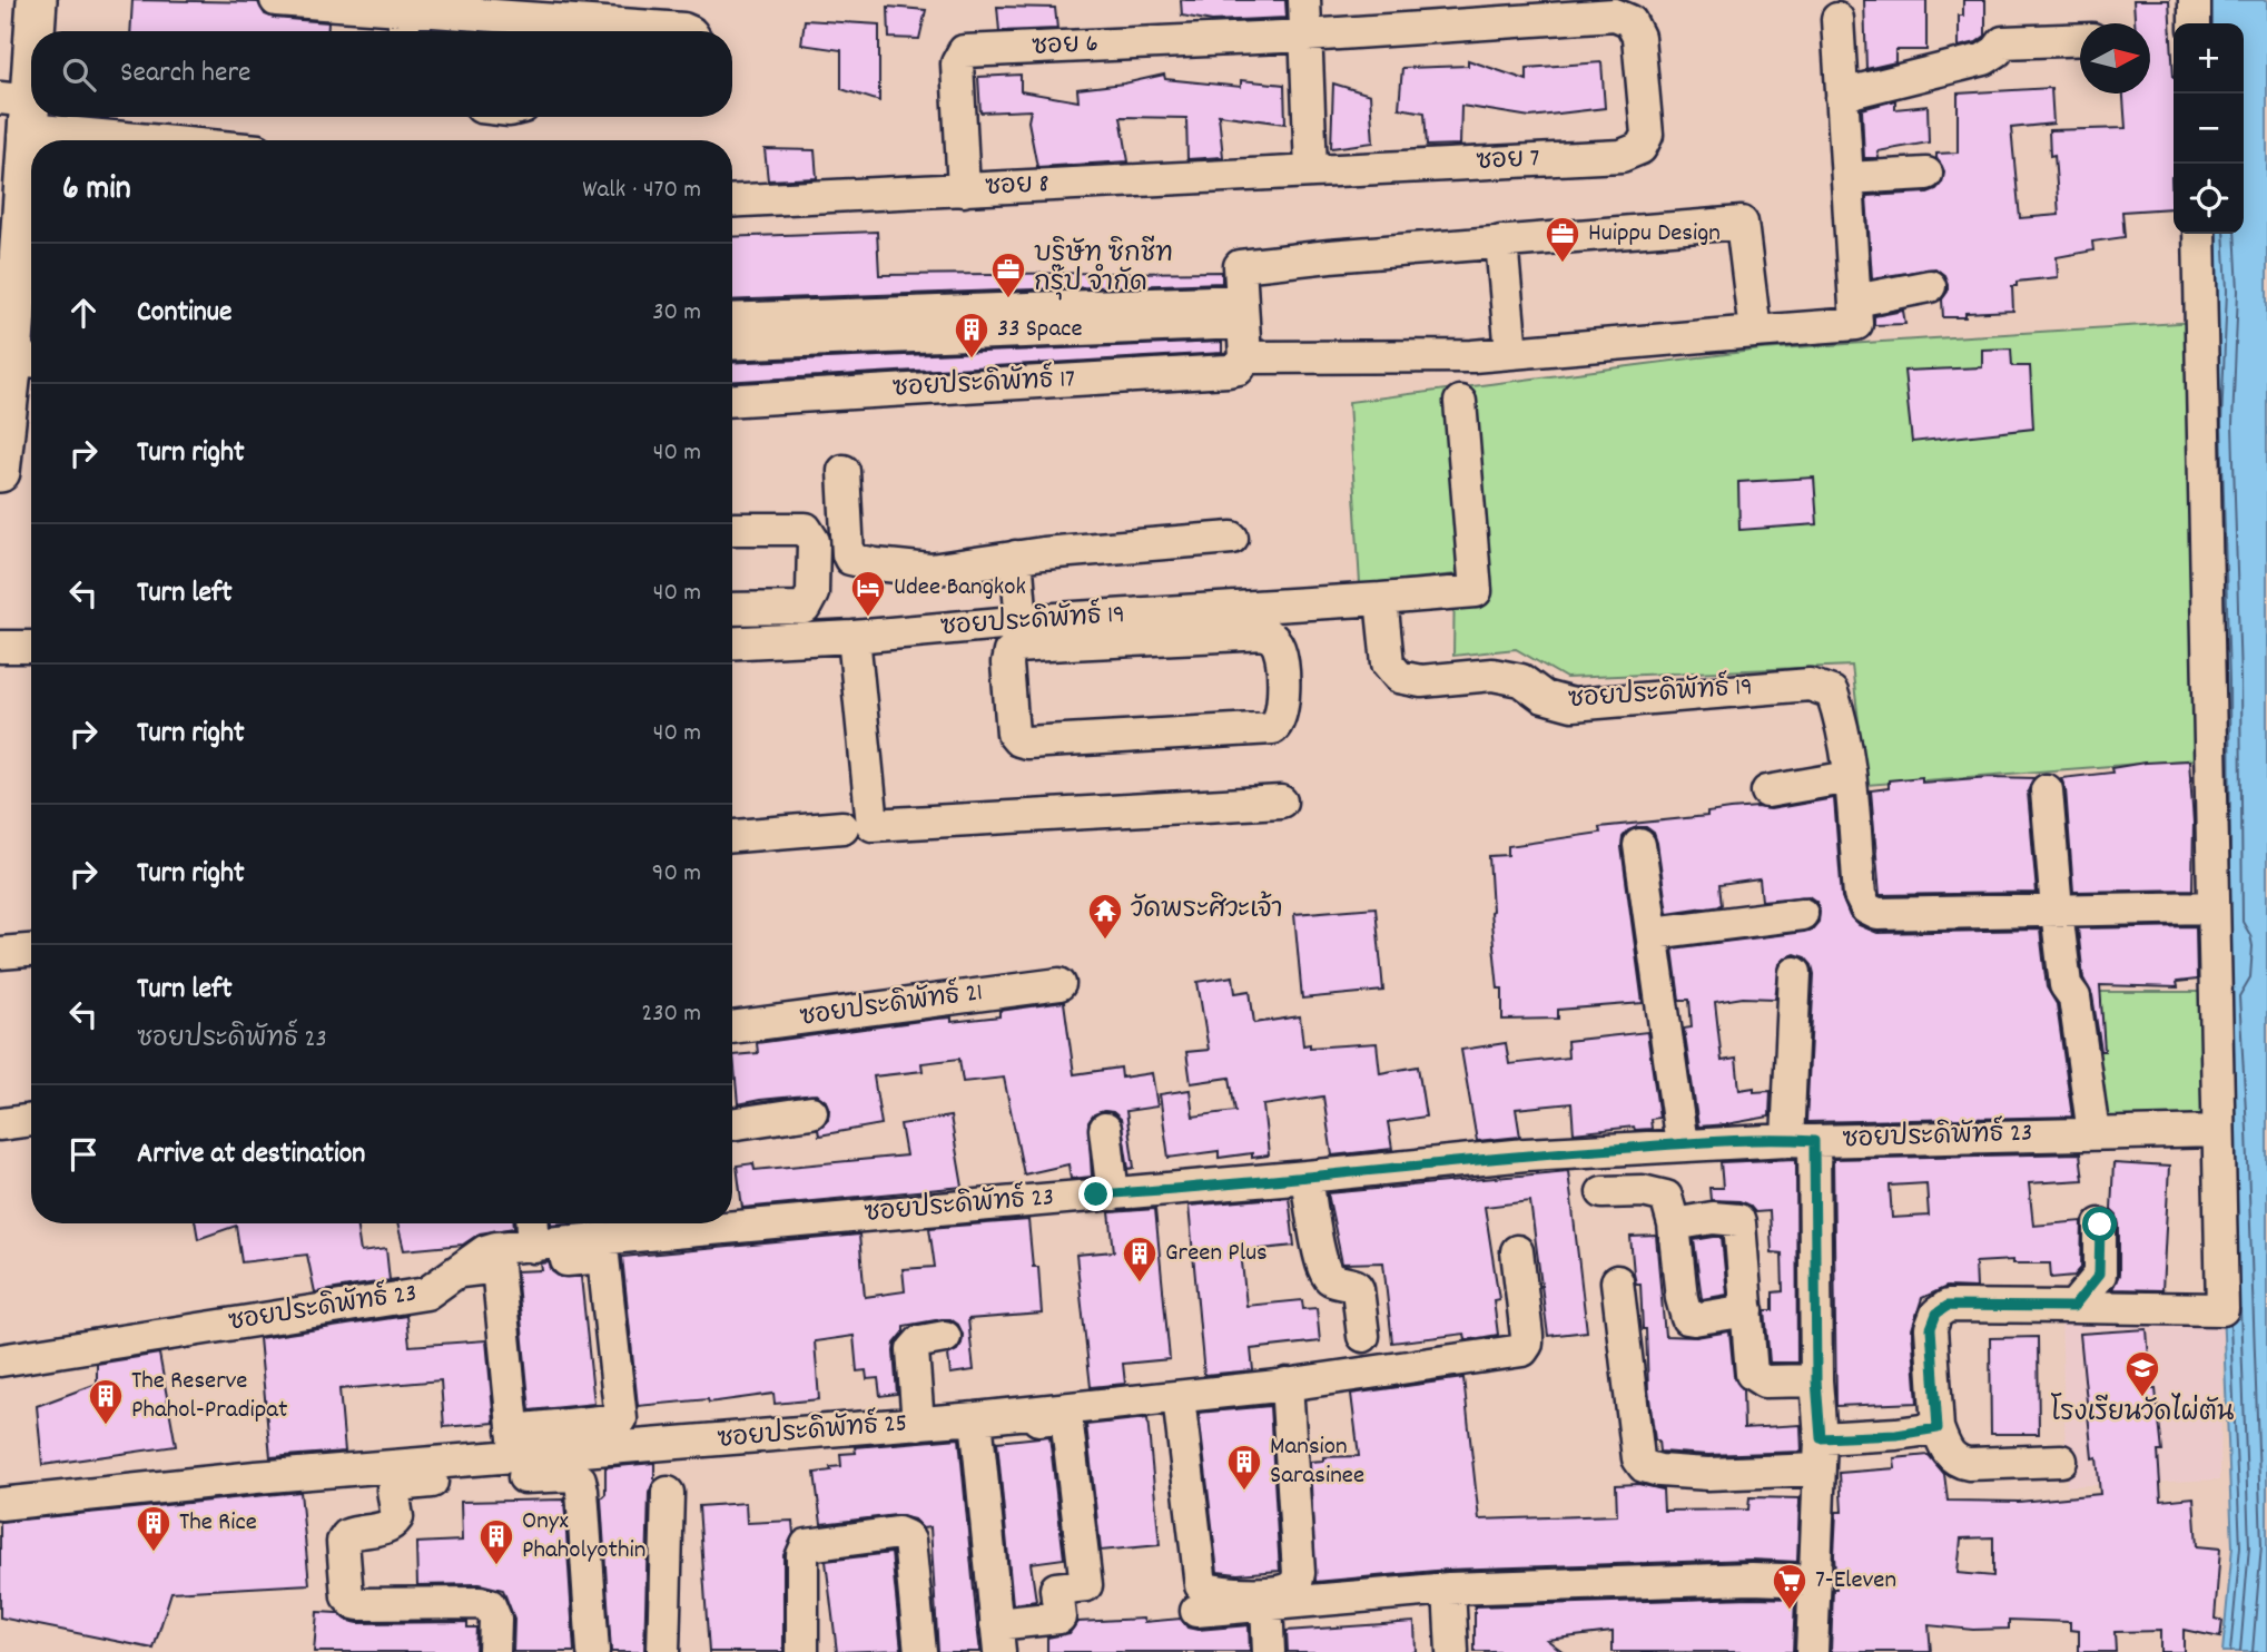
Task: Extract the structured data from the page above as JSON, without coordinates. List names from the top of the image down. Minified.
{"streets":{"street":["ซอย 6","ซอย 7","ซอย 8","ซอยประดิพัทธ์ 17","ซอยประดิพัทธ์ 19","ซอยประดิพัทธ์ 21","ซอยประดิพัทธ์ 23","ซอยประดิพัทธ์ 25"]},"crossings":[["ซอย 6","ซอย 7"],["ซอย 6","ซอย 8"],["ซอย 7","ซอย 8"]],"places":{"office":["Huippu Design","บริษัท ซิกชีท กรุ๊ป จำกัด"],"building":["33 Space","Green Plus","The Reserve Phahol-Pradipat","Mansion Sarasinee","The Rice","Onyx Phaholyothin"],"hotel":["Udee Bangkok"],"temple":["วัดพระศิวะเจ้า"],"school or university":["โรงเรียนวัดไผ่ตัน"],"supermarket":["7-Eleven"]},"north":"right","page":{"map_buttons":["+","−"],"search":"Search here","heading":["6 min","Walk · 470 m"],"list":[["Continue","30 m"],["Turn right","40 m"],["Turn left","40 m"],["Turn right","40 m"],["Turn right","90 m"],["Turn left","ซอยประดิพัทธ์ 23","230 m"],"Arrive at destination"]}}
